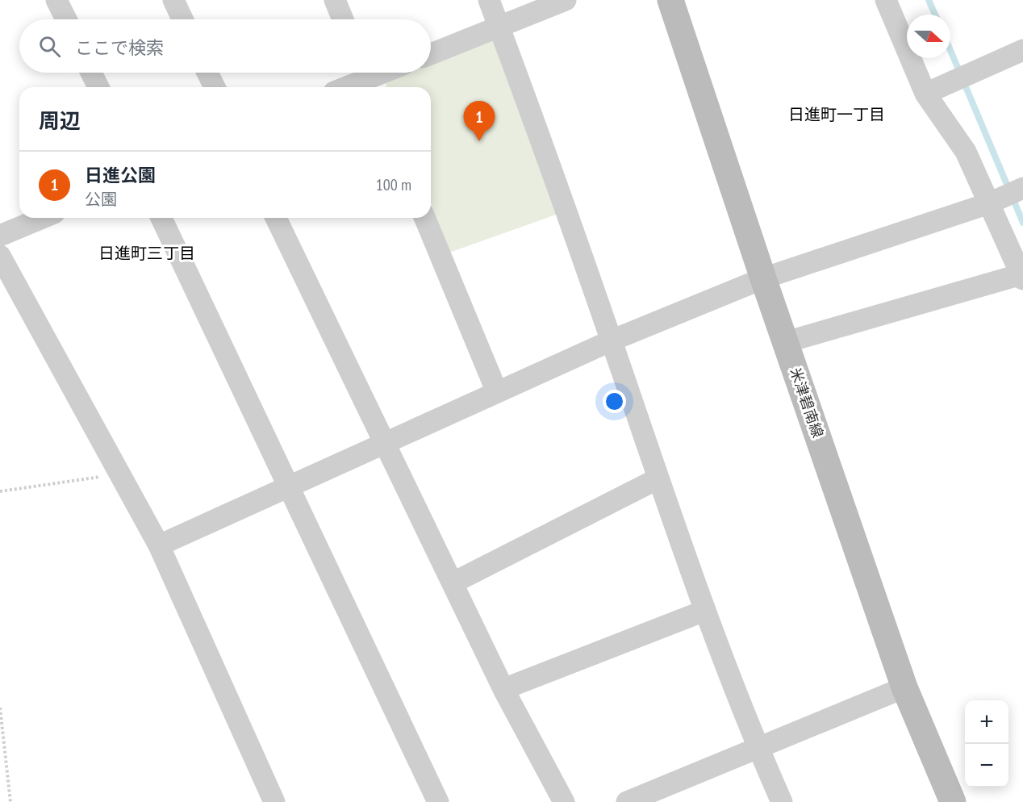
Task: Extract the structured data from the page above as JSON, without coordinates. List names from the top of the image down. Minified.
{"streets":{"main road":["米津碧南線"]},"districts":["日進町一丁目","日進町三丁目"],"north":"right","page":{"search":"ここで検索","heading":"周辺","pins":"1","list":[{"mark":"1","name":"日進公園","note":"公園","value":"100 m"}],"map_buttons":["+","−"]}}
